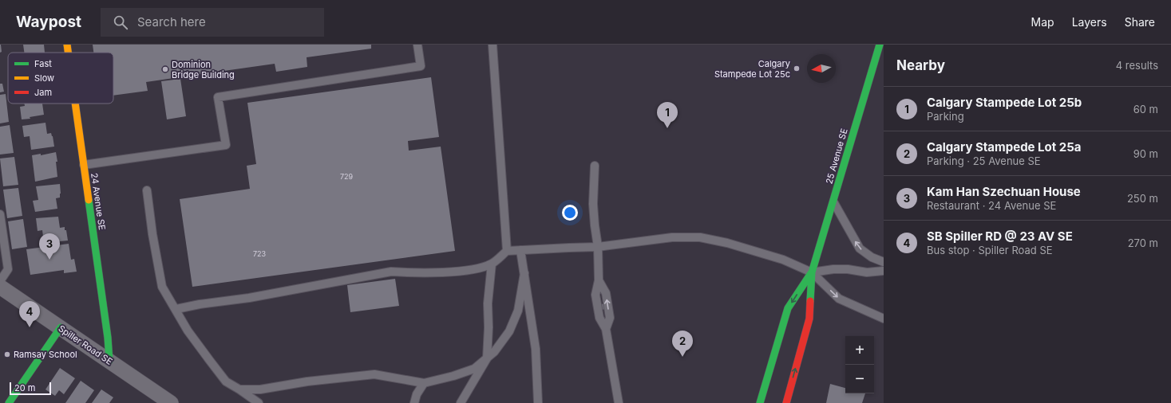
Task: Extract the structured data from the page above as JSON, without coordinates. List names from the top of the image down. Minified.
{"streets":{"street":["25 Avenue SE","24 Avenue SE","Spiller Road SE"]},"crossings":[["24 Avenue SE","Spiller Road SE"]],"places":["Calgary Stampede Lot 25c","Dominion Bridge Building","Ramsay School"],"house_numbers":["729","723"],"legend":["Fast","Slow","Jam"],"scale_bar":"20 m","north":"left","page":{"header":"Waypost","search":"Search here","nav":["Map","Layers","Share"],"heading":["Nearby","4 results"],"list":[{"mark":"1","name":"Calgary Stampede Lot 25b","note":"Parking","value":"60 m"},{"mark":"2","name":"Calgary Stampede Lot 25a","note":"Parking · 25 Avenue SE","value":"90 m"},{"mark":"3","name":"Kam Han Szechuan House","note":"Restaurant · 24 Avenue SE","value":"250 m"},{"mark":"4","name":"SB Spiller RD @ 23 AV SE","note":"Bus stop · Spiller Road SE","value":"270 m"}],"pins":["1","3","4","2"],"map_buttons":["+","−"],"scale":"20 m"}}
